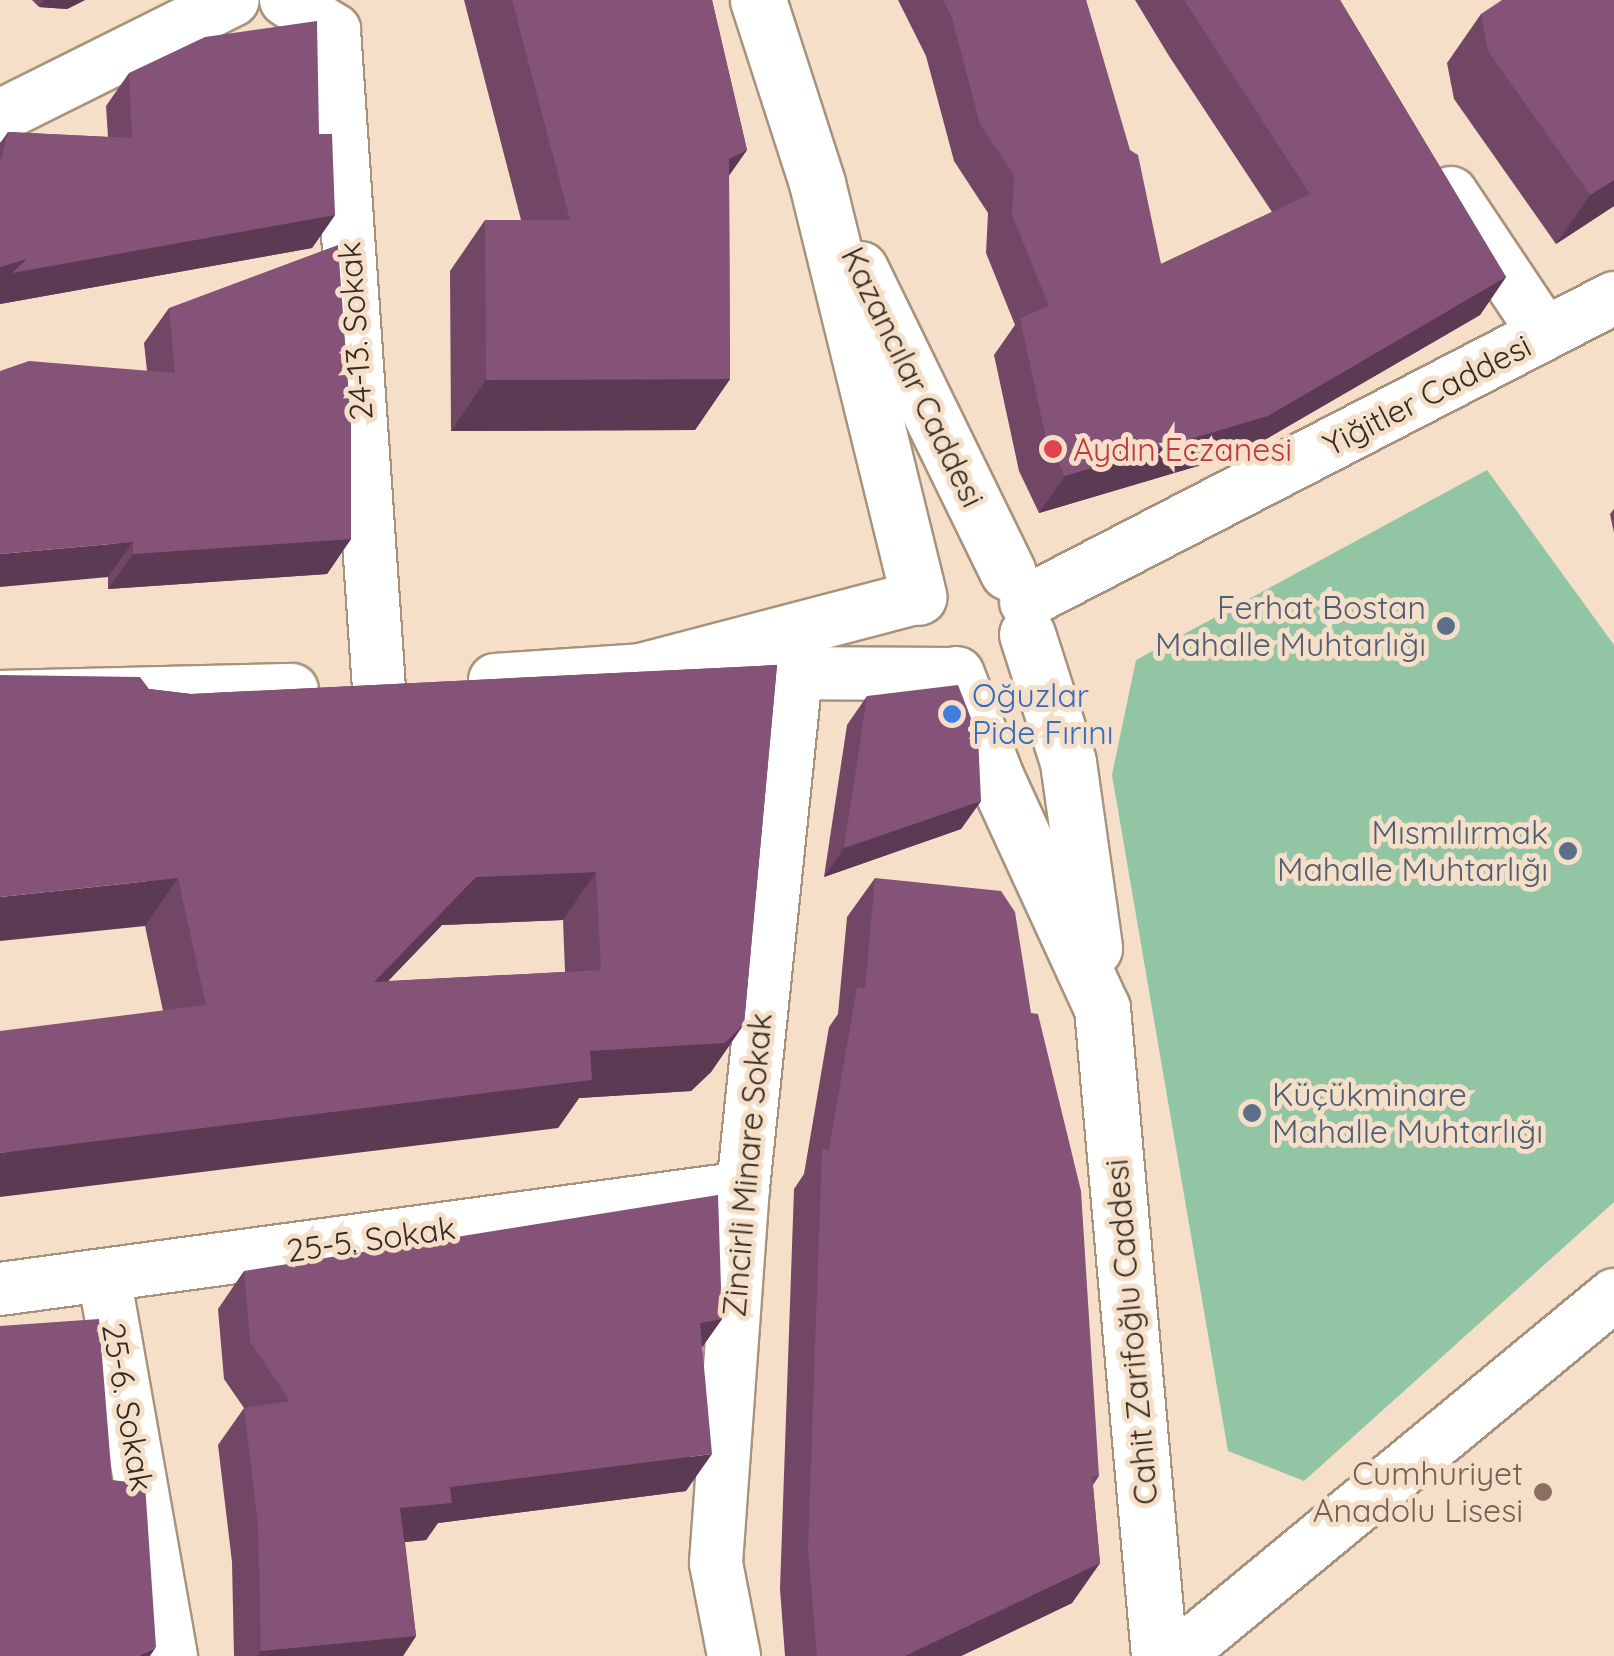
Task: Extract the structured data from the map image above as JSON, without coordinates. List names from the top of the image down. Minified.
{"streets":{"main road":["Kazancılar Caddesi","Cahit Zarifoğlu Caddesi"],"street":["24-13. Sokak","Yiğitler Caddesi","Zincirli Minare Sokak","25-5. Sokak","25-6. Sokak"]},"crossings":[["Kazancılar Caddesi","Yiğitler Caddesi"],["Kazancılar Caddesi","Cahit Zarifoğlu Caddesi"],["Yiğitler Caddesi","Cahit Zarifoğlu Caddesi"],["Zincirli Minare Sokak","25-5. Sokak"],["25-5. Sokak","25-6. Sokak"]],"places":["Aydın Eczanesi","Ferhat Bostan Mahalle Muhtarlığı","Oğuzlar Pide Fırını","Mısmılırmak Mahalle Muhtarlığı","Küçükminare Mahalle Muhtarlığı","Cumhuriyet Anadolu Lisesi"]}
